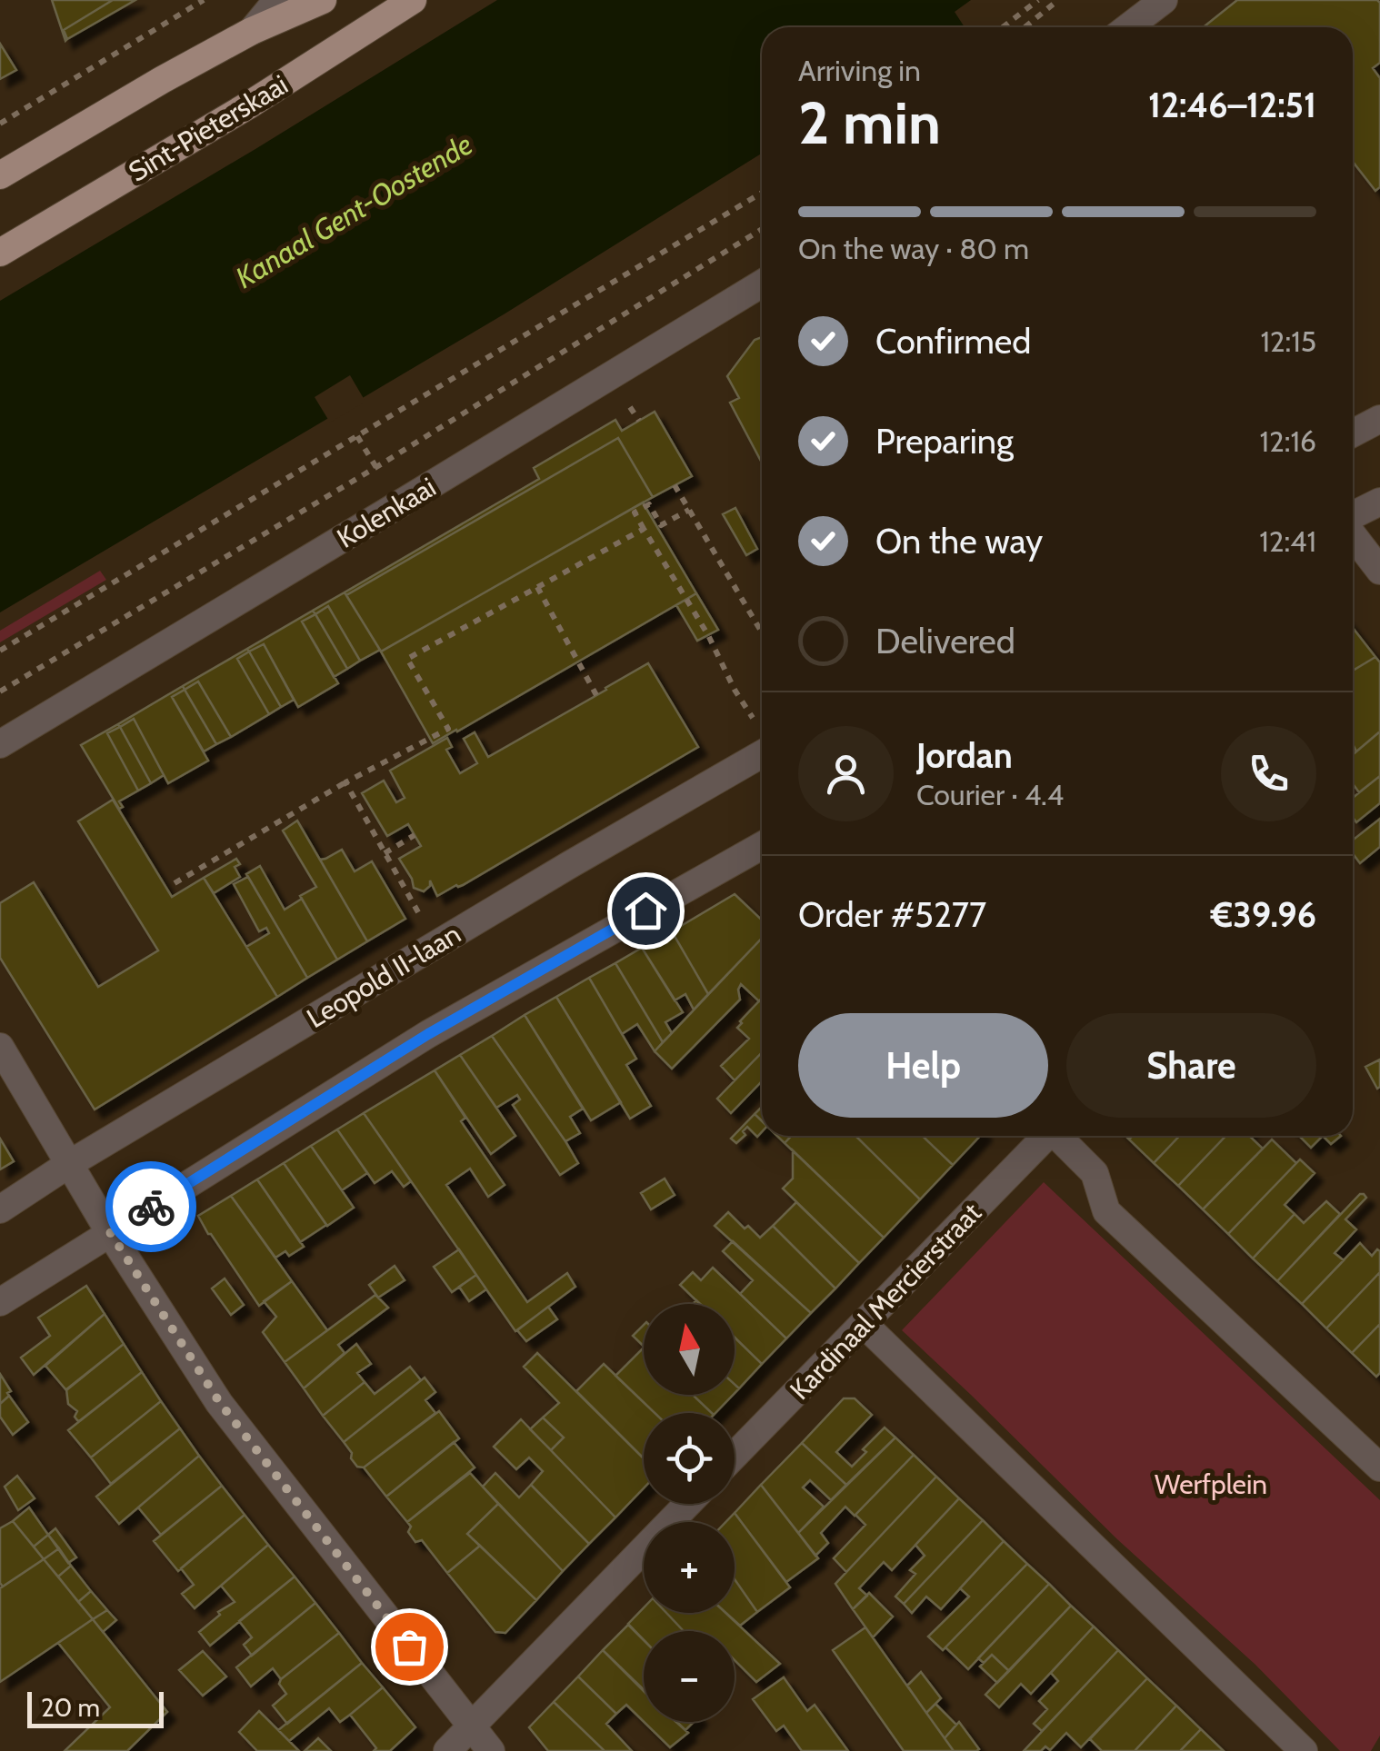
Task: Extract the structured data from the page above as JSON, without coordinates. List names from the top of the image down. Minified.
{"streets":{"main road":["Sint-Pieterskaai"],"street":["Kolenkaai","Leopold II-laan","Kardinaal Mercierstraat"]},"water":["Kanaal Gent-Oostende"],"parks":["Werfplein"],"scale_bar":"20 m","north":"top","page":{"heading":["2 min","Arriving in","12:46–12:51"],"panel":["Jordan","Courier · 4.4","Order #5277","€39.96"],"bar":"On the way · 80 m","list":[["Confirmed","12:15"],["Preparing","12:16"],["On the way","12:41"],"Delivered"],"buttons":["Help","Share"],"map_buttons":["+","−"],"scale":"20 m"}}
